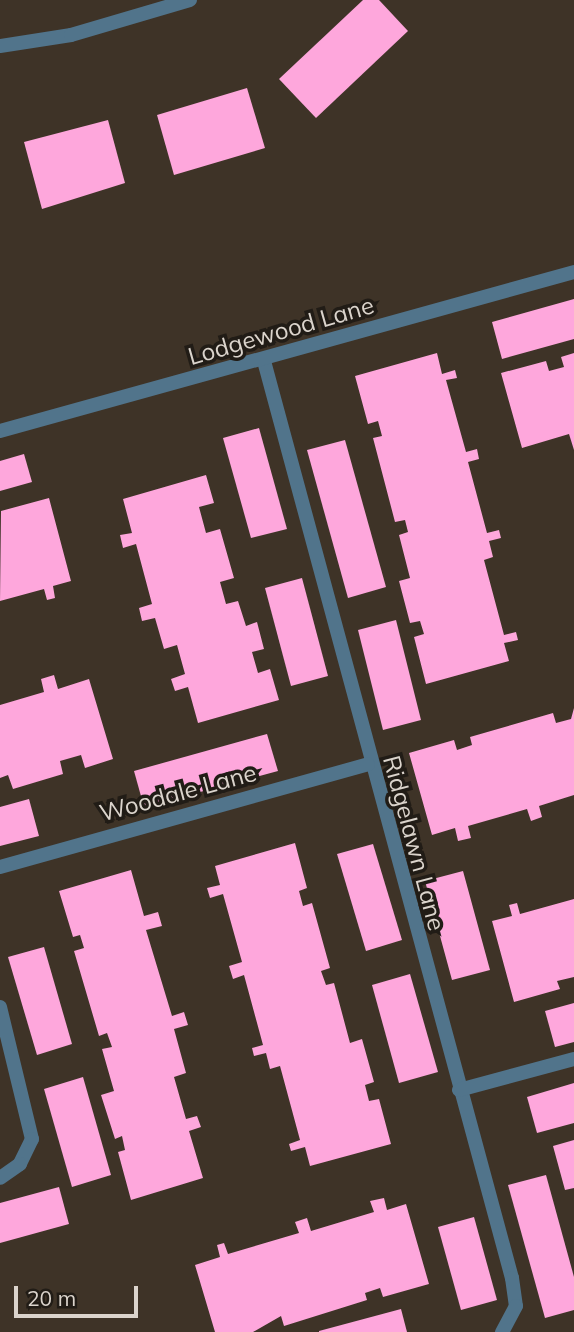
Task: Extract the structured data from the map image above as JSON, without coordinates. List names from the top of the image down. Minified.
{"streets":{"street":["Lodgewood Lane","Woodale Lane","Ridgelawn Lane"]},"crossings":[["Lodgewood Lane","Ridgelawn Lane"],["Woodale Lane","Ridgelawn Lane"]],"scale_bar":"20 m"}
